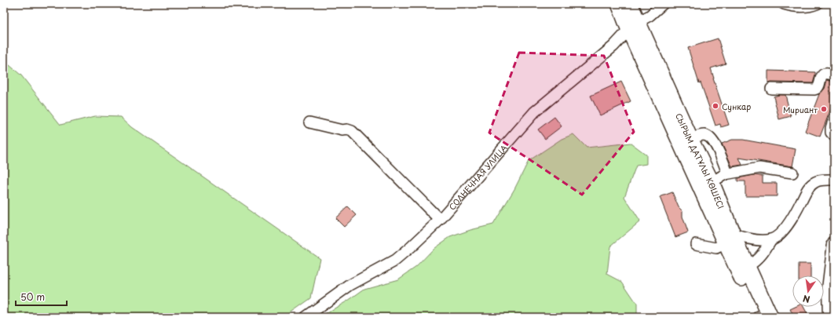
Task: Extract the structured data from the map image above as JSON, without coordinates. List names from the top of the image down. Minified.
{"streets":{"highway":["СЫРЫМ ДАТҰЛЫ КӨШЕСІ"],"street":["СОЛНЕЧНАЯ УЛИЦА"]},"crossings":[["СЫРЫМ ДАТҰЛЫ КӨШЕСІ","СОЛНЕЧНАЯ УЛИЦА"]],"places":["Сункар","Мириант"],"scale_bar":"50 m","north":"bottom"}
